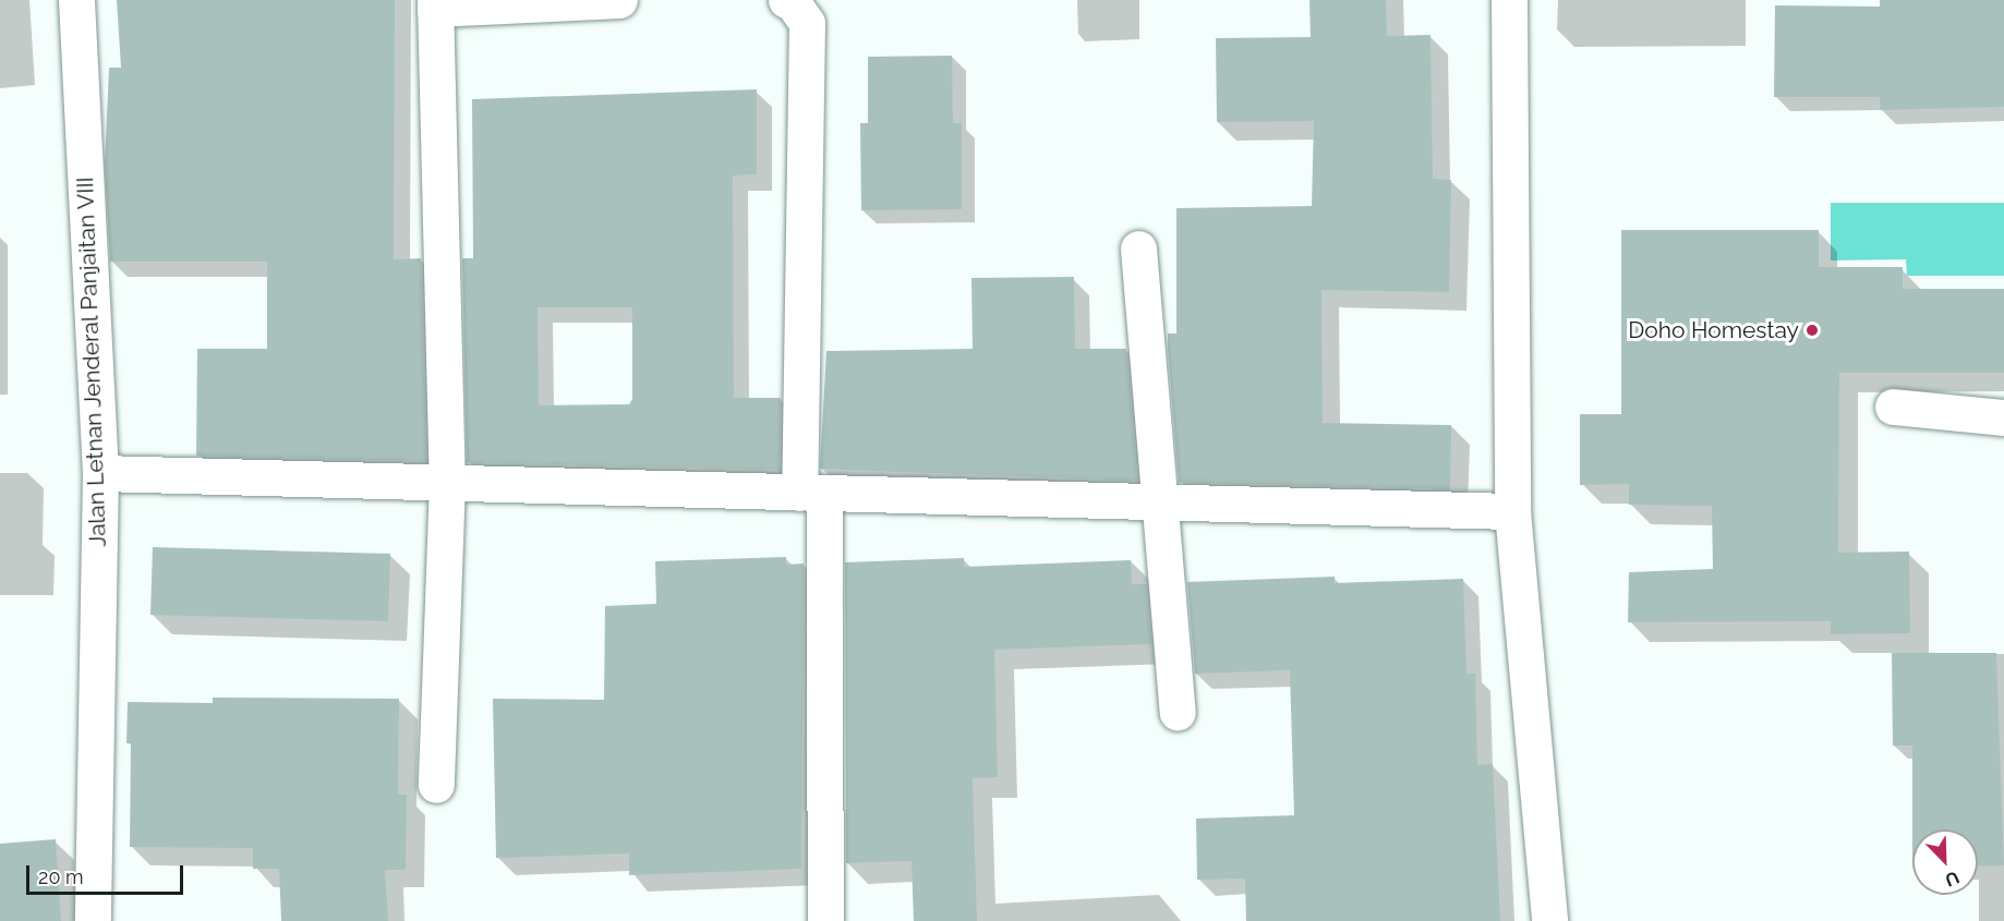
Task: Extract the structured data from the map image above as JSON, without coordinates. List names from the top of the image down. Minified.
{"streets":{"street":["Jalan Letnan Jenderal Panjaitan VIII"]},"places":["Doho Homestay"],"scale_bar":"20 m","north":"bottom right"}
